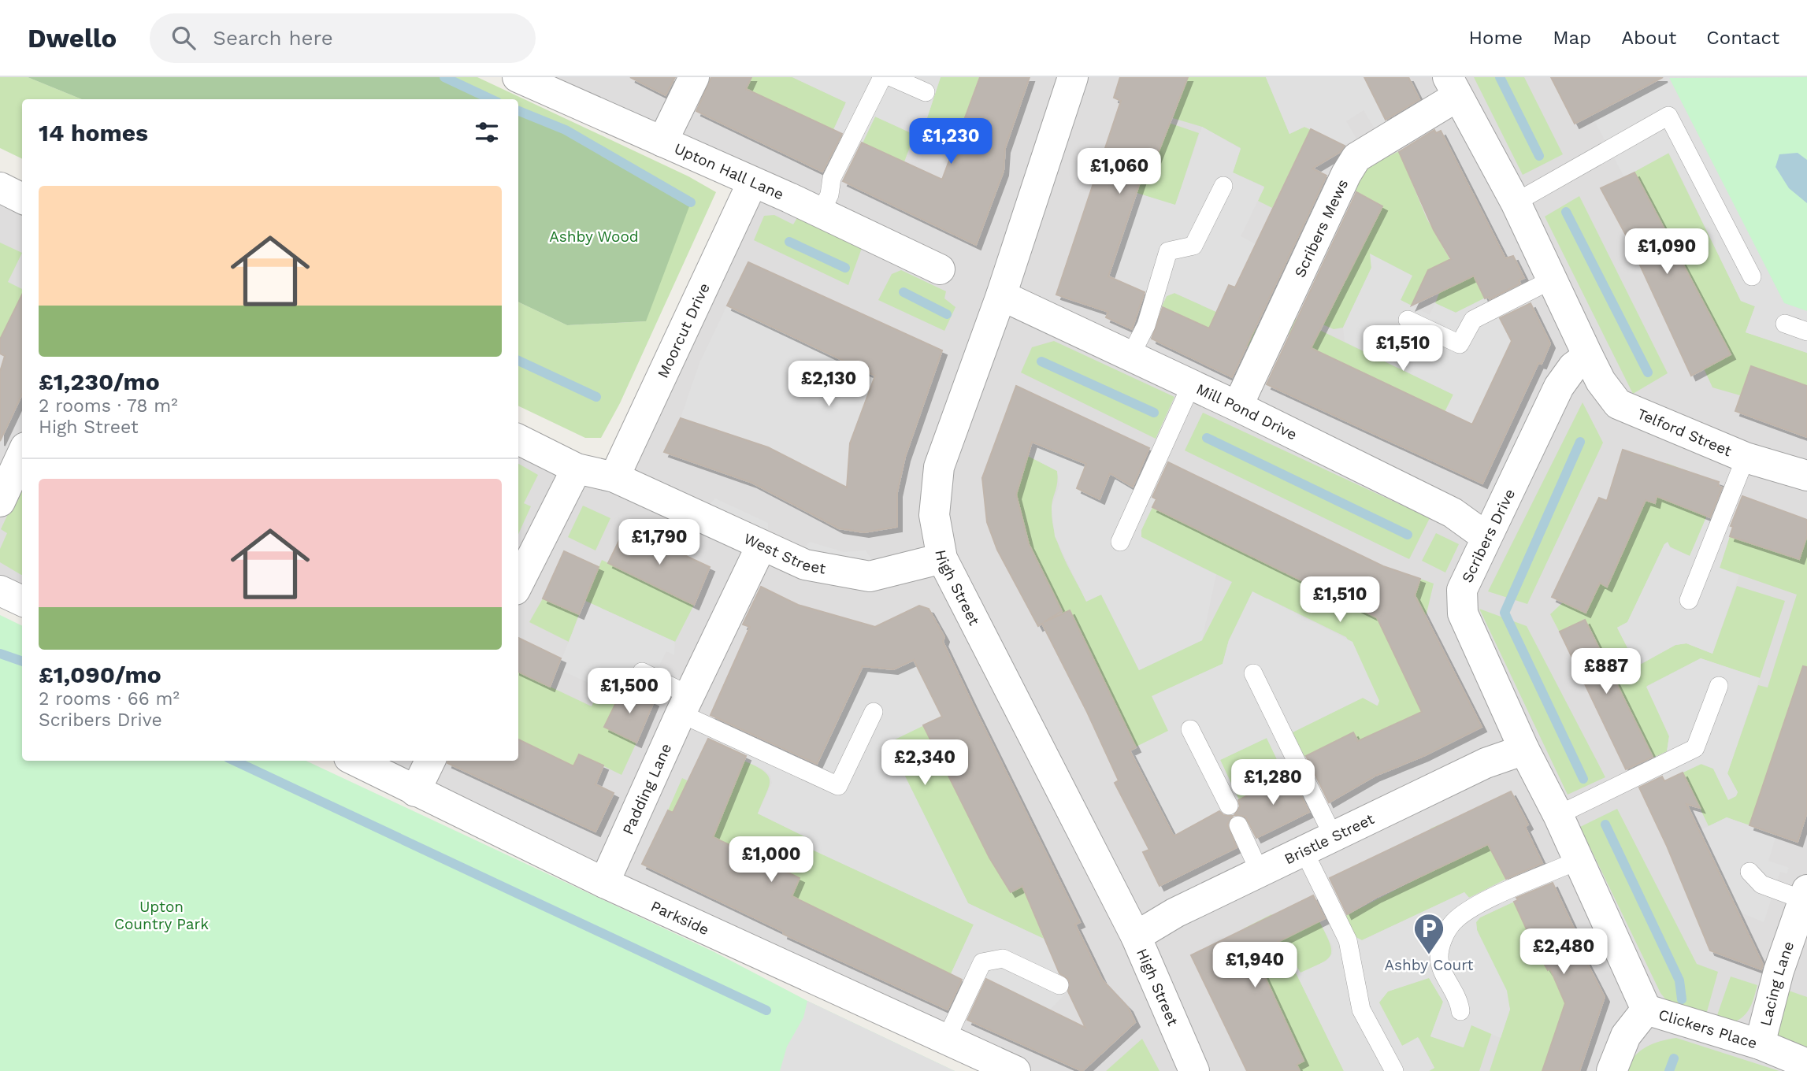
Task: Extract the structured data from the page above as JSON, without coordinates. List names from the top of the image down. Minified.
{"streets":{"street":["Upton Hall Lane","Scribers Mews","Moorcut Drive","Mill Pond Drive","Telford Street","Scribers Drive","West Street","High Street","Padding Lane","Bristle Street","Parkside","Lacing Lane","Clickers Place"]},"crossings":[["Upton Hall Lane","Moorcut Drive"],["Scribers Mews","Mill Pond Drive"],["Moorcut Drive","West Street"],["Mill Pond Drive","Scribers Drive"],["Mill Pond Drive","High Street"],["Telford Street","Scribers Drive"],["Scribers Drive","Bristle Street"],["Scribers Drive","Clickers Place"],["West Street","High Street"],["West Street","Padding Lane"],["High Street","Bristle Street"],["Padding Lane","Parkside"],["Lacing Lane","Clickers Place"]],"parks":["Ashby Wood","Upton Country Park"],"places":{"parking":["Ashby Court"]},"page":{"header":"Dwello","search":"Search here","nav":["Home","Map","About","Contact"],"heading":"14 homes","price":["£1,230","£1,060","£1,090","£1,510","£2,130","£1,790","£1,510","£887","£1,500","£2,340","£1,280","£1,000","£2,480","£1,940"],"list":[{"name":"£1,230/mo","note":"2 rooms · 78 m² · High Street"},{"name":"£1,090/mo","note":"2 rooms · 66 m² · Scribers Drive"}]}}
